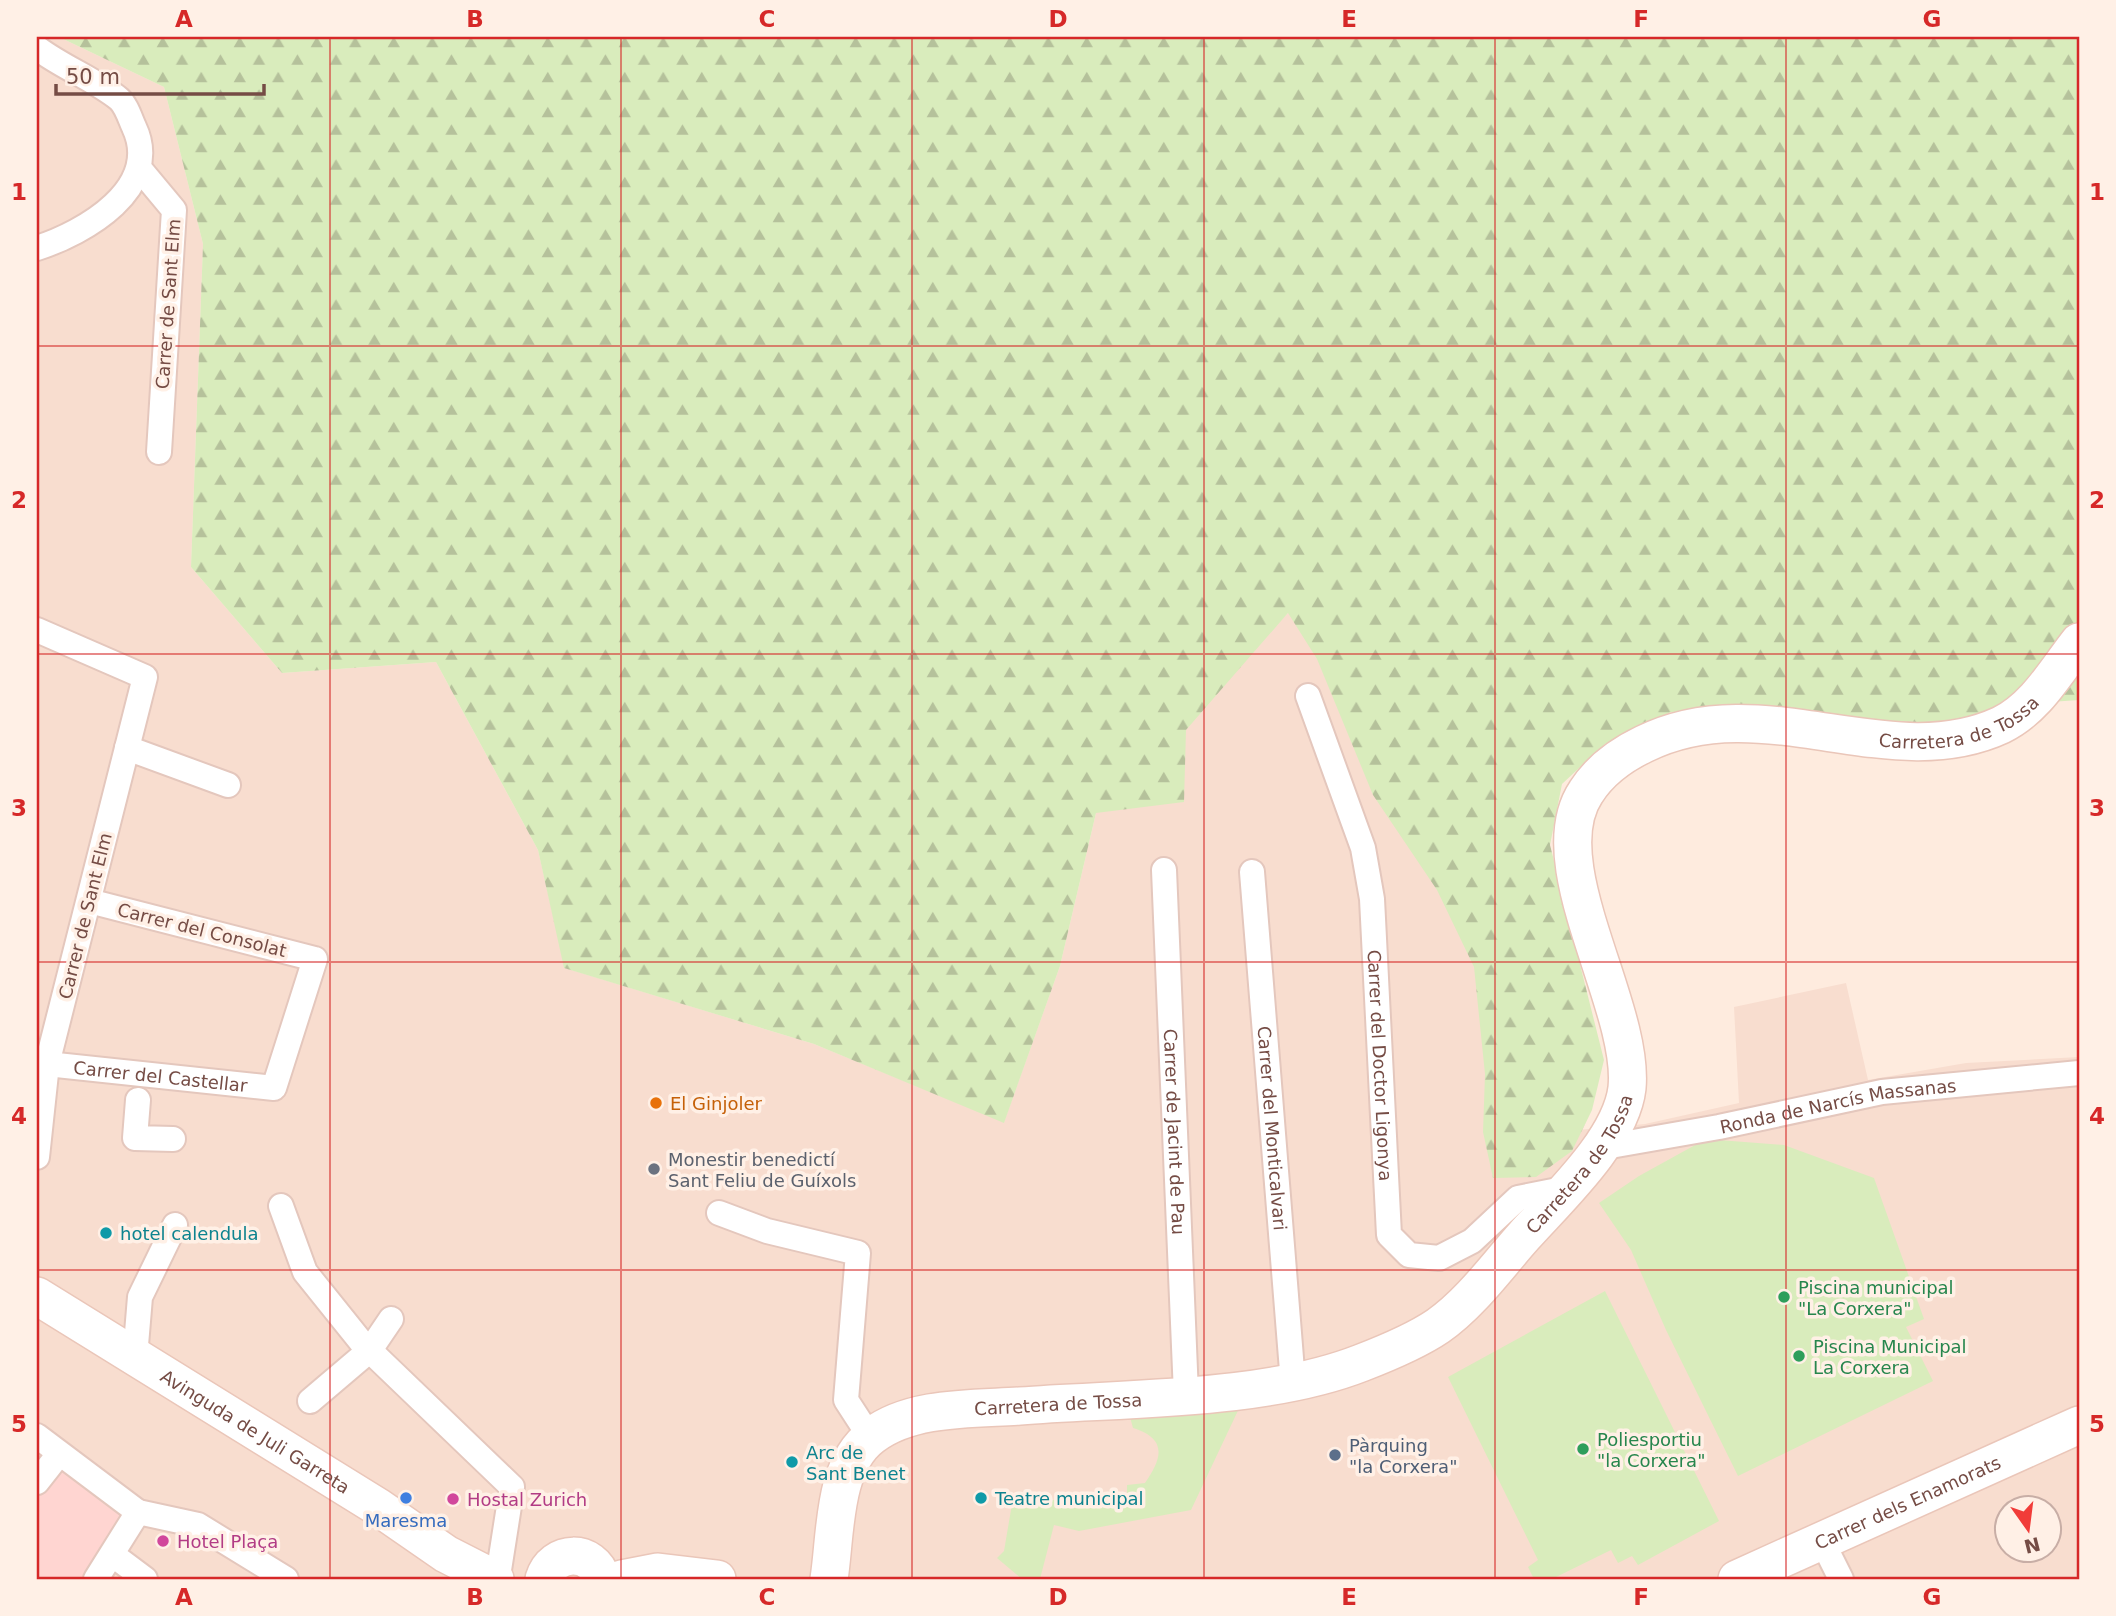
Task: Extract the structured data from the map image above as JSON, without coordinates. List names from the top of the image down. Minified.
{"streets":{"main road":["Carretera de Tossa","Avinguda de Juli Garreta","Carrer dels Enamorats"],"street":["Carrer de Sant Elm","Carrer del Consolat","Carrer del Doctor Ligonya","Carrer del Castellar","Ronda de Narcís Massanas","Carrer del Monticalvari","Carrer de Jacint de Pau"]},"crossings":[["Carrer de Sant Elm","Carrer del Consolat"],["Carrer de Sant Elm","Carrer del Castellar"],["Carretera de Tossa","Carrer del Doctor Ligonya"],["Carretera de Tossa","Ronda de Narcís Massanas"],["Carretera de Tossa","Carrer del Monticalvari"],["Carretera de Tossa","Carrer de Jacint de Pau"],["Carrer del Consolat","Carrer del Castellar"]],"places":["El Ginjoler","Monestir benedictí Sant Feliu de Guíxols","hotel calendula","Piscina municipal \"La Corxera\"","Piscina Municipal La Corxera","Poliesportiu \"la Corxera\"","Pàrquing \"la Corxera\"","Arc de Sant Benet","Maresma","Teatre municipal","Hostal Zurich","Hotel Plaça"],"scale_bar":"50 m","north":"bottom","grid":{"columns":["A","B","C","D","E","F","G"],"rows":["1","2","3","4","5"]}}
